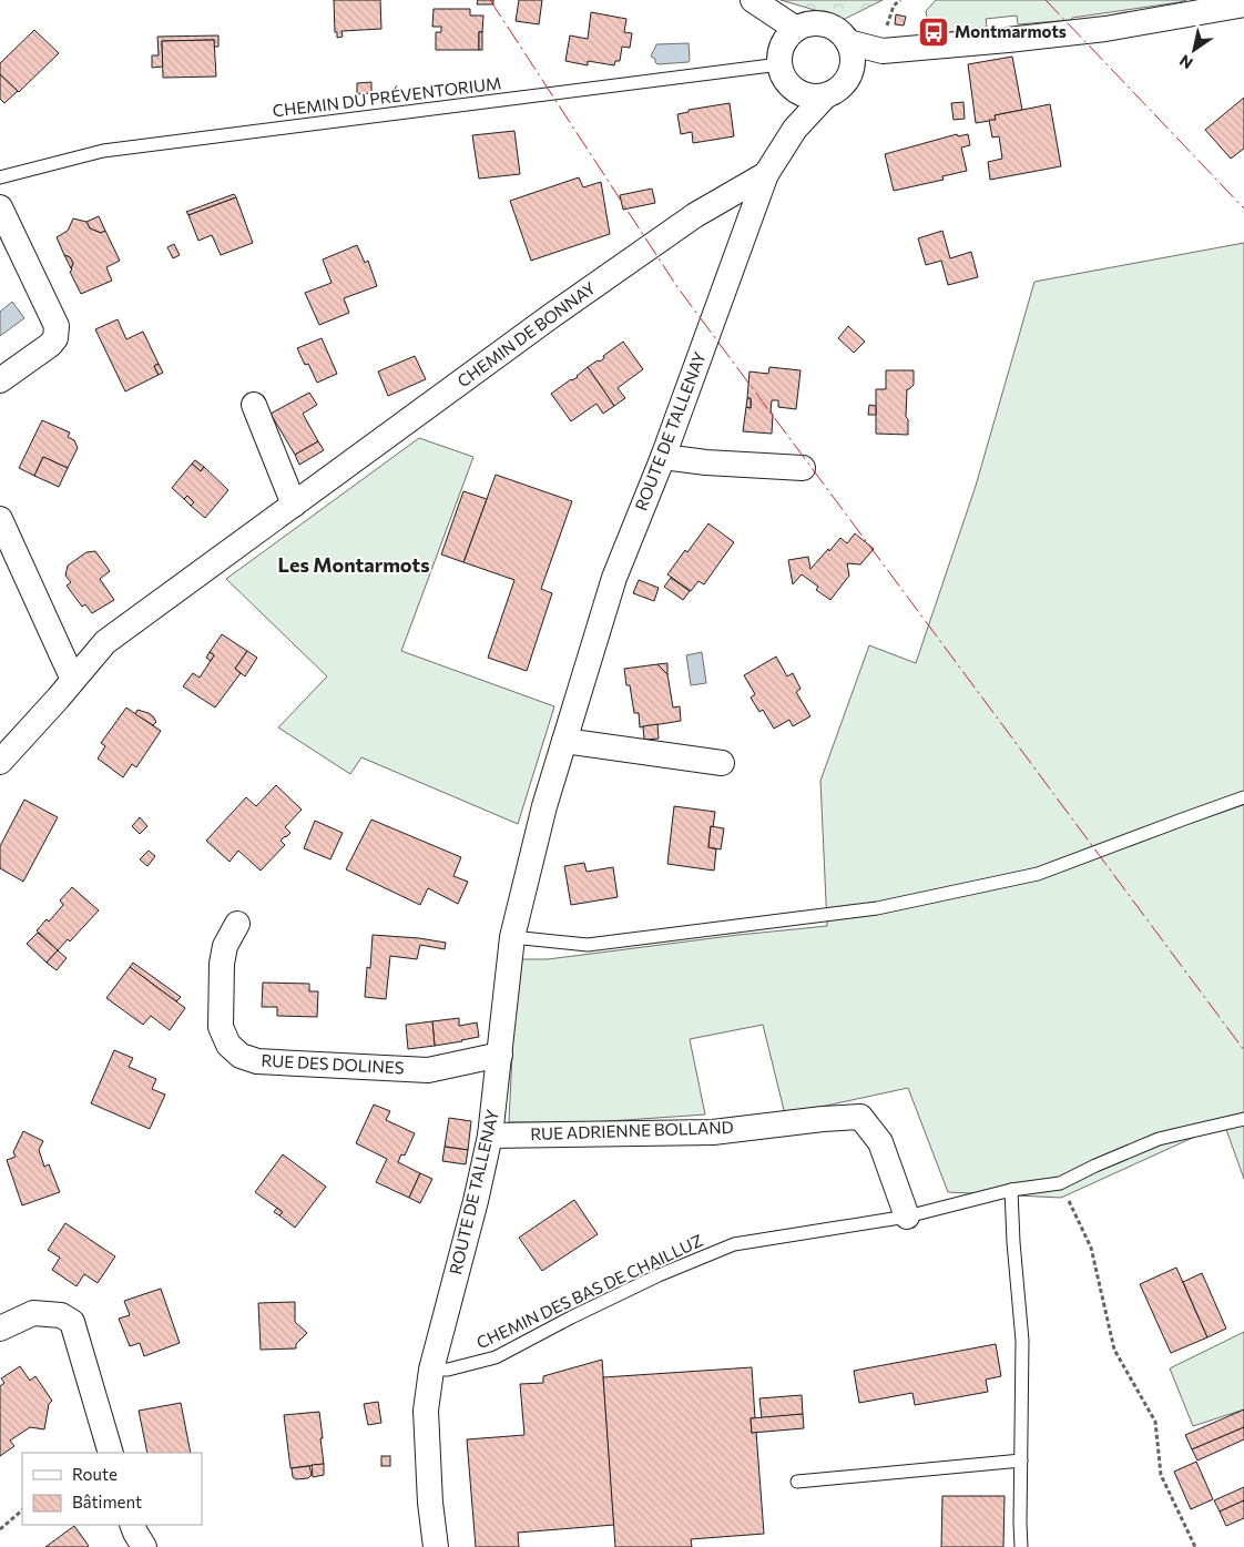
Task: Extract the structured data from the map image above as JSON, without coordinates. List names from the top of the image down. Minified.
{"streets":{"street":["CHEMIN DE BONNAY","ROUTE DE TALLENAY","RUE DES DOLINES","RUE ADRIENNE BOLLAND"],"lane":["CHEMIN DU PRÉVENTORIUM","CHEMIN DES BAS DE CHAILLUZ"]},"crossings":[["CHEMIN DU PRÉVENTORIUM","ROUTE DE TALLENAY"],["CHEMIN DE BONNAY","ROUTE DE TALLENAY"],["ROUTE DE TALLENAY","RUE DES DOLINES"],["ROUTE DE TALLENAY","RUE ADRIENNE BOLLAND"],["ROUTE DE TALLENAY","CHEMIN DES BAS DE CHAILLUZ"],["RUE ADRIENNE BOLLAND","CHEMIN DES BAS DE CHAILLUZ"]],"districts":["Les Montarmots"],"places":{"bus stop":["Montmarmots"]},"legend":["Route","Bâtiment"],"north":"bottom left"}
